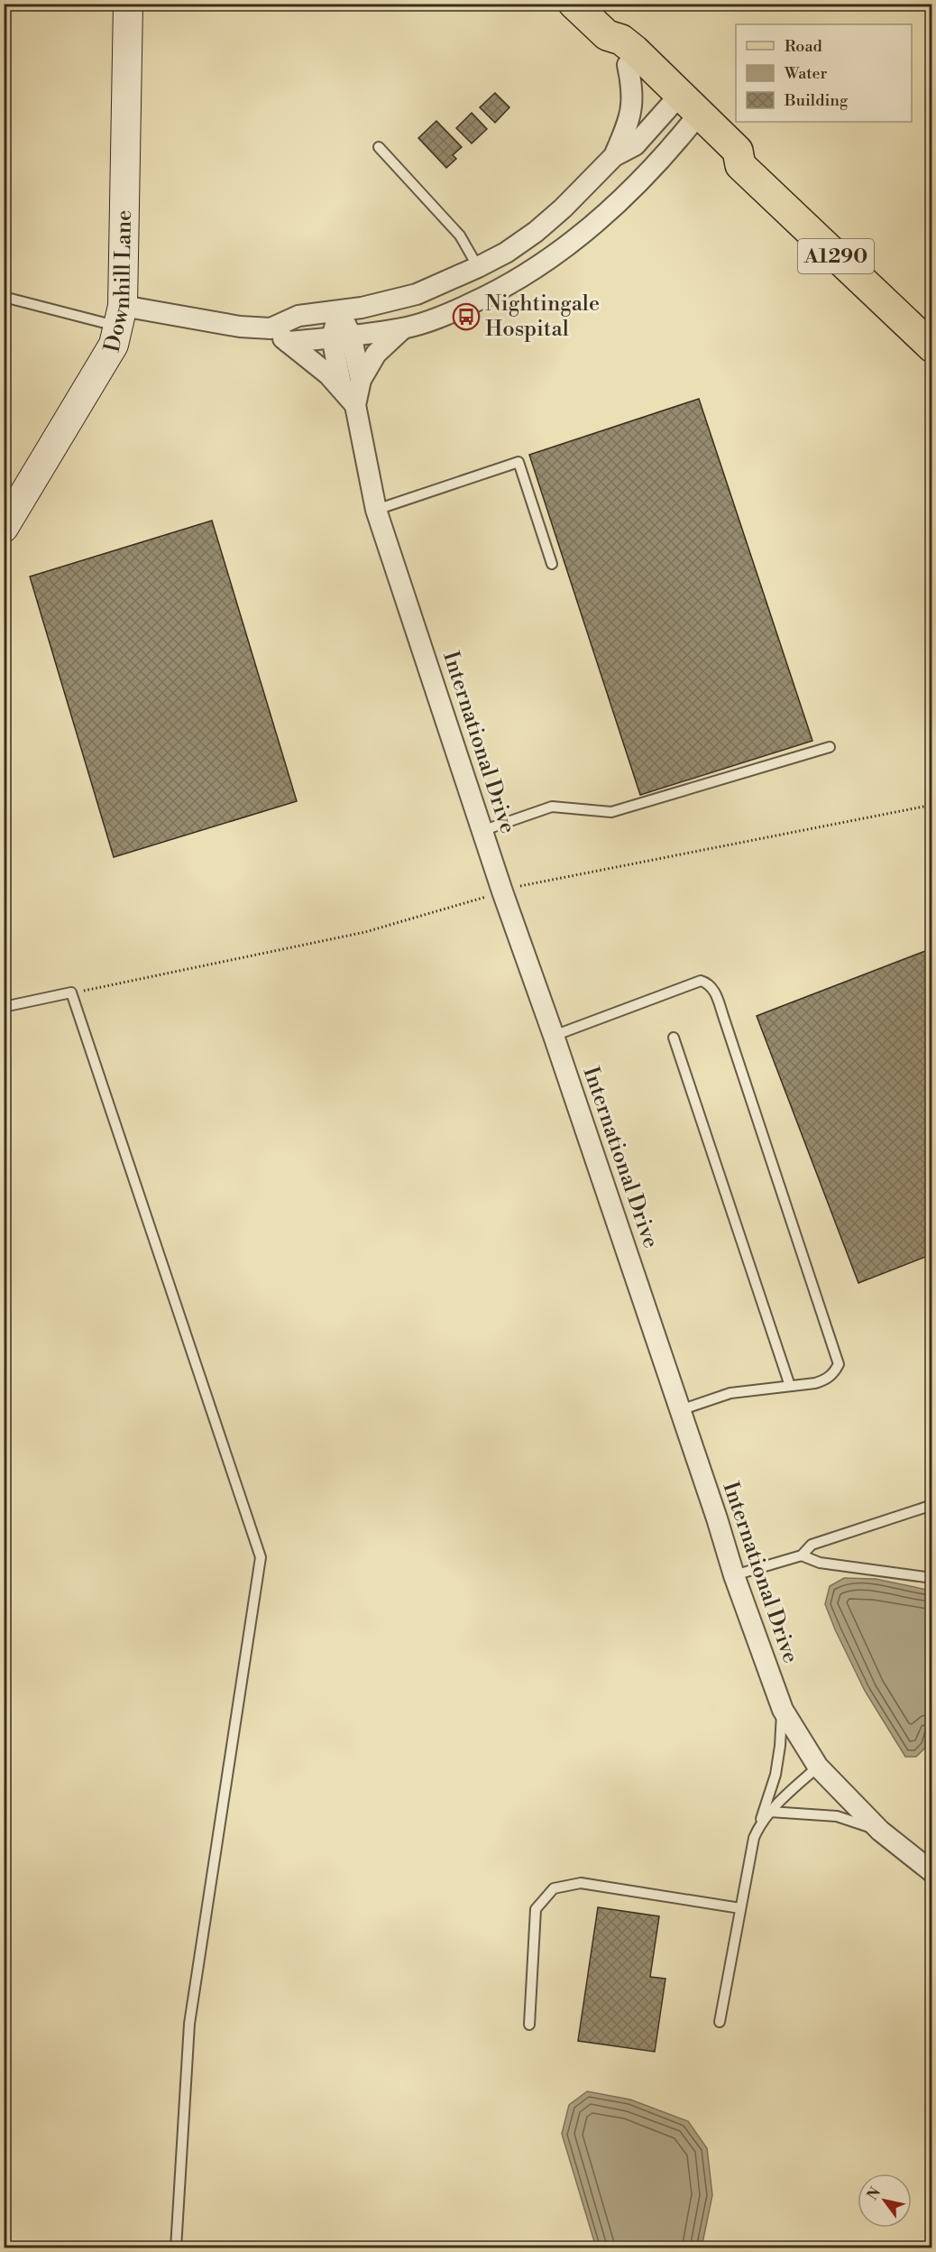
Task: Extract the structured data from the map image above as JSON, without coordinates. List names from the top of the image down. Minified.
{"streets":{"main road":["A1290"],"street":["Downhill Lane","International Drive"]},"crossings":[["A1290","International Drive"]],"places":{"bus stop":["Nightingale Hospital"]},"legend":["Road","Water","Building"],"north":"top left"}
